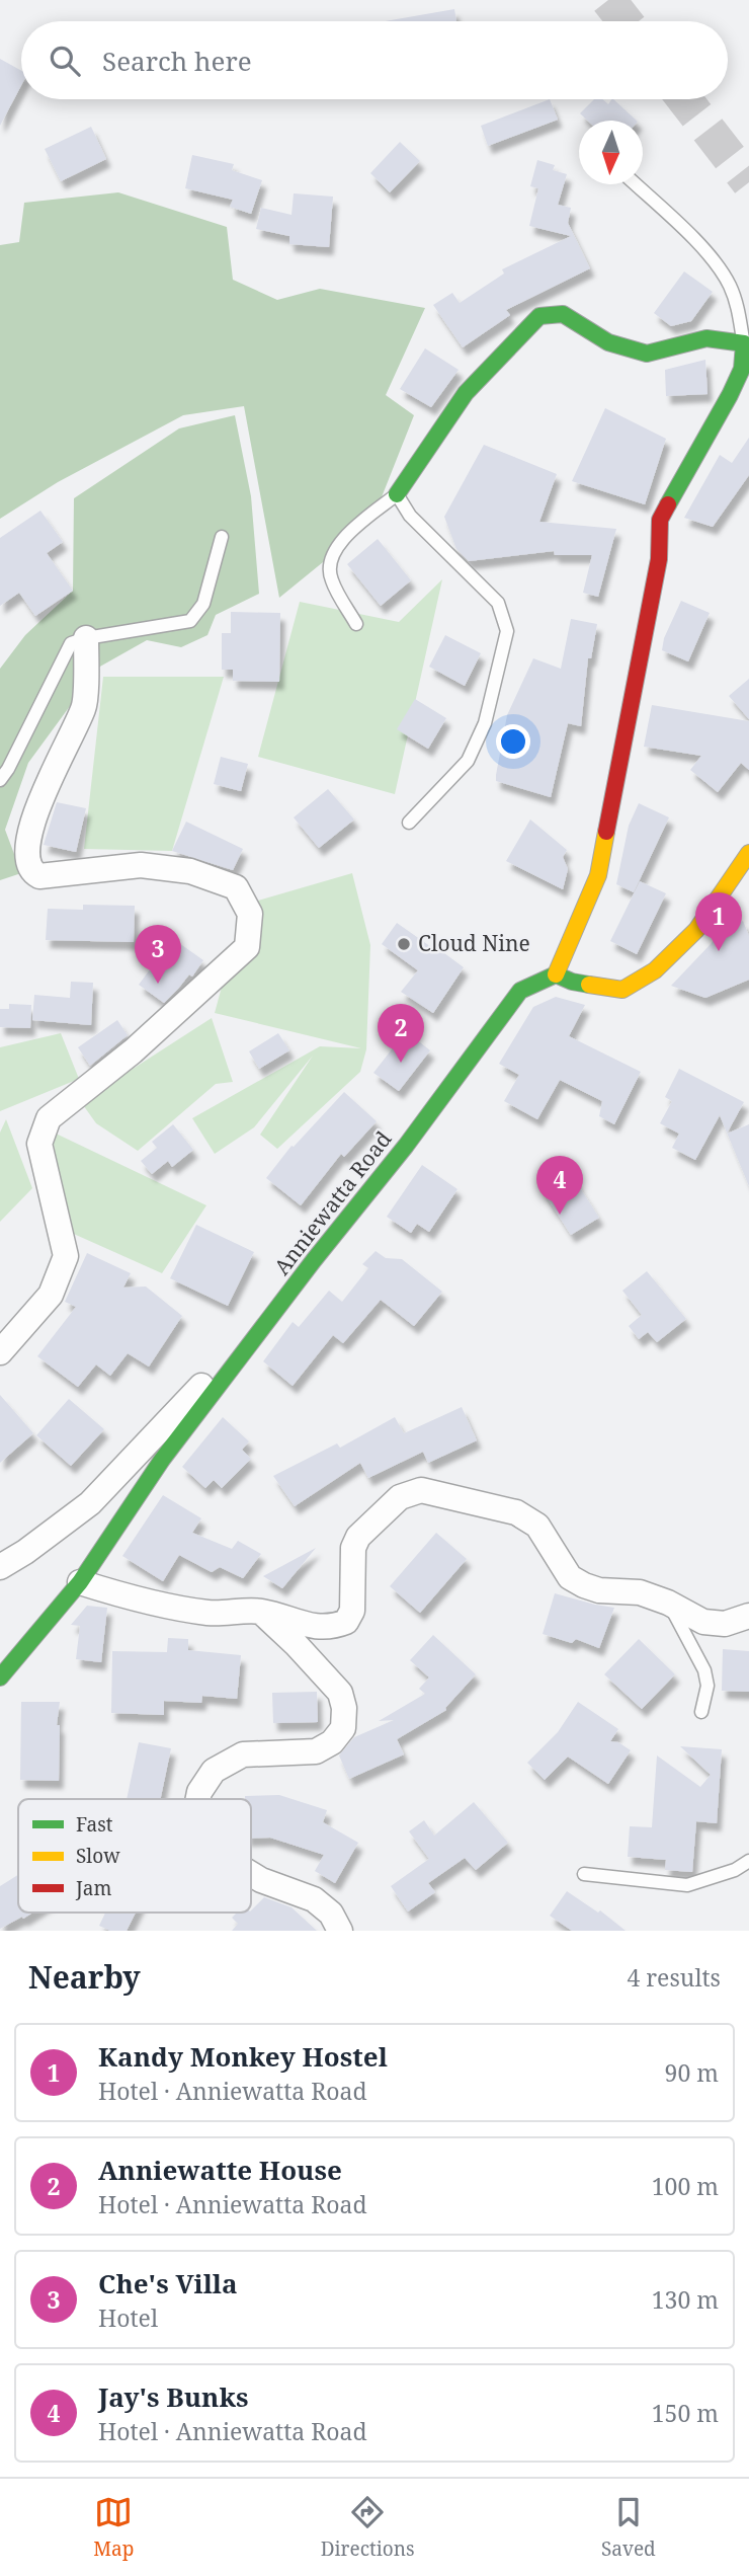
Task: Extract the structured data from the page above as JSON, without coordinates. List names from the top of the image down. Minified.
{"streets":{"street":["Anniewatta Road"]},"places":["Cloud Nine"],"legend":["Fast","Slow","Jam"],"north":"bottom","page":{"search":"Search here","pins":["1","3","2","4"],"heading":["Nearby","4 results"],"list":[{"mark":"1","name":"Kandy Monkey Hostel","note":"Hotel · Anniewatta Road","value":"90 m"},{"mark":"2","name":"Anniewatte House","note":"Hotel · Anniewatta Road","value":"100 m"},{"mark":"3","name":"Che's Villa","note":"Hotel","value":"130 m"},{"mark":"4","name":"Jay's Bunks","note":"Hotel · Anniewatta Road","value":"150 m"}],"nav":["Map","Directions","Saved"]}}
